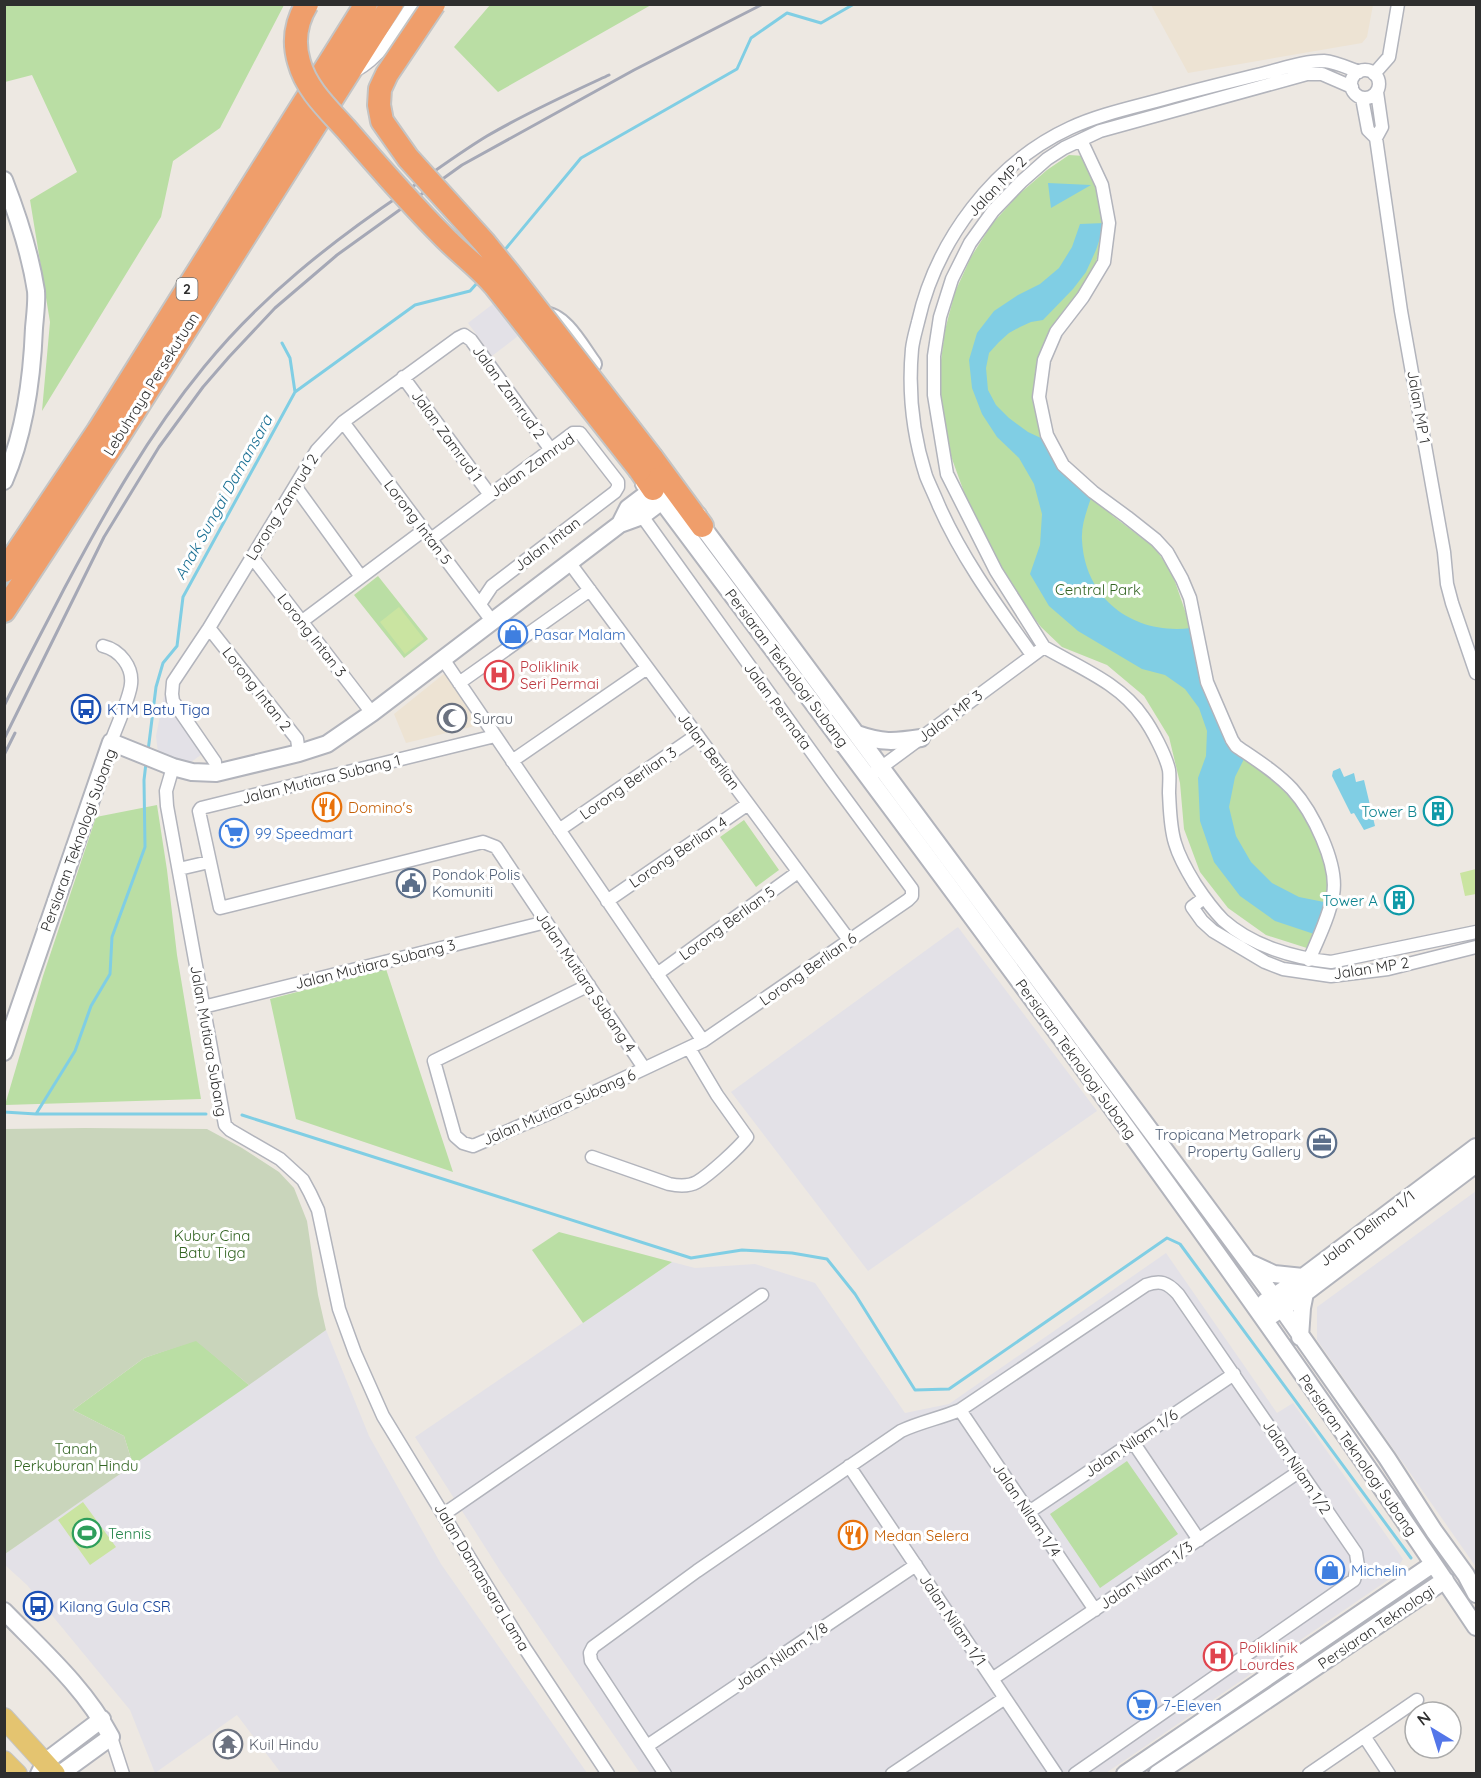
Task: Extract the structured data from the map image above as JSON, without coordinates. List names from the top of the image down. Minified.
{"streets":{"highway":["2","Lebuhraya Persekutuan"],"main road":["Persiaran Teknologi Subang","Jalan Delima 1/1","Persiaran Teknologi"],"street":["Jalan MP 2","Jalan Zamrud 2","Jalan MP 1","Jalan Zamrud 1","Jalan Zamrud","Lorong Zamrud 2","Lorong Intan 5","Jalan Intan","Lorong Intan 3","Lorong Intan 2","Jalan Permata","Jalan MP 3","Jalan Berlian","Jalan Mutiara Subang 1","Lorong Berlian 3","Lorong Berlian 4","Lorong Berlian 5","Jalan Mutiara Subang 3","Lorong Berlian 6","Jalan Mutiara Subang 4","Jalan Mutiara Subang","Jalan Mutiara Subang 6","Jalan Nilam 1/6","Jalan Nilam 1/2","Jalan Nilam 1/4","Jalan Nilam 1/3","Jalan Damansara Lama","Jalan Nilam 1/1","Jalan Nilam 1/8"]},"crossings":[["Jalan MP 2","Jalan MP 1"],["Jalan MP 2","Jalan MP 3"],["Jalan Zamrud 2","Jalan Zamrud"],["Jalan Zamrud 2","Lorong Zamrud 2"],["Jalan Zamrud 1","Jalan Zamrud"],["Jalan Zamrud 1","Lorong Zamrud 2"],["Jalan Zamrud","Lorong Intan 5"],["Jalan Zamrud","Jalan Intan"],["Jalan Zamrud","Lorong Intan 3"],["Jalan Zamrud","Persiaran Teknologi Subang"],["Lorong Zamrud 2","Lorong Intan 5"],["Lorong Zamrud 2","Lorong Intan 3"],["Lorong Zamrud 2","Persiaran Teknologi Subang"],["Lorong Zamrud 2","Lorong Intan 2"],["Lorong Intan 5","Jalan Intan"],["Lorong Intan 5","Persiaran Teknologi Subang"],["Jalan Intan","Persiaran Teknologi Subang"],["Lorong Intan 3","Persiaran Teknologi Subang"],["Persiaran Teknologi Subang","Lorong Intan 2"],["Persiaran Teknologi Subang","Jalan Permata"],["Persiaran Teknologi Subang","Jalan MP 3"],["Persiaran Teknologi Subang","Jalan Berlian"],["Persiaran Teknologi Subang","Jalan Mutiara Subang"],["Persiaran Teknologi Subang","Jalan Delima 1/1"],["Persiaran Teknologi Subang","Persiaran Teknologi"],["Jalan Permata","Lorong Berlian 6"],["Jalan Berlian","Lorong Berlian 3"],["Jalan Berlian","Lorong Berlian 4"],["Jalan Berlian","Lorong Berlian 5"],["Jalan Berlian","Lorong Berlian 6"],["Jalan Mutiara Subang 1","Jalan Mutiara Subang 4"],["Jalan Mutiara Subang 3","Jalan Mutiara Subang 4"],["Jalan Mutiara Subang 3","Jalan Mutiara Subang"],["Lorong Berlian 6","Jalan Mutiara Subang 6"],["Jalan Mutiara Subang 4","Jalan Mutiara Subang 6"],["Jalan Mutiara Subang","Jalan Damansara Lama"],["Jalan Nilam 1/6","Jalan Nilam 1/2"],["Jalan Nilam 1/6","Jalan Nilam 1/4"],["Jalan Nilam 1/2","Jalan Nilam 1/4"],["Jalan Nilam 1/2","Jalan Nilam 1/3"],["Jalan Nilam 1/4","Jalan Nilam 1/3"],["Jalan Nilam 1/3","Jalan Nilam 1/1"],["Jalan Nilam 1/1","Jalan Nilam 1/8"]],"water":["Anak Sungai Damansara"],"parks":["Central Park","Kubur Cina Batu Tiga","Tanah Perkuburan Hindu"],"places":{"shop":["Pasar Malam","Michelin"],"hospital":["Poliklinik Seri Permai","Poliklinik Lourdes"],"bus stop":["KTM Batu Tiga","Kilang Gula CSR"],"mosque":["Surau"],"restaurant":["Domino's","Medan Selera"],"building":["Tower B","Tower A"],"supermarket":["99 Speedmart","7-Eleven"],"public building":["Pondok Polis Komuniti"],"office":["Tropicana Metropark Property Gallery"],"sports":["Tennis"],"temple":["Kuil Hindu"]},"north":"top left"}
